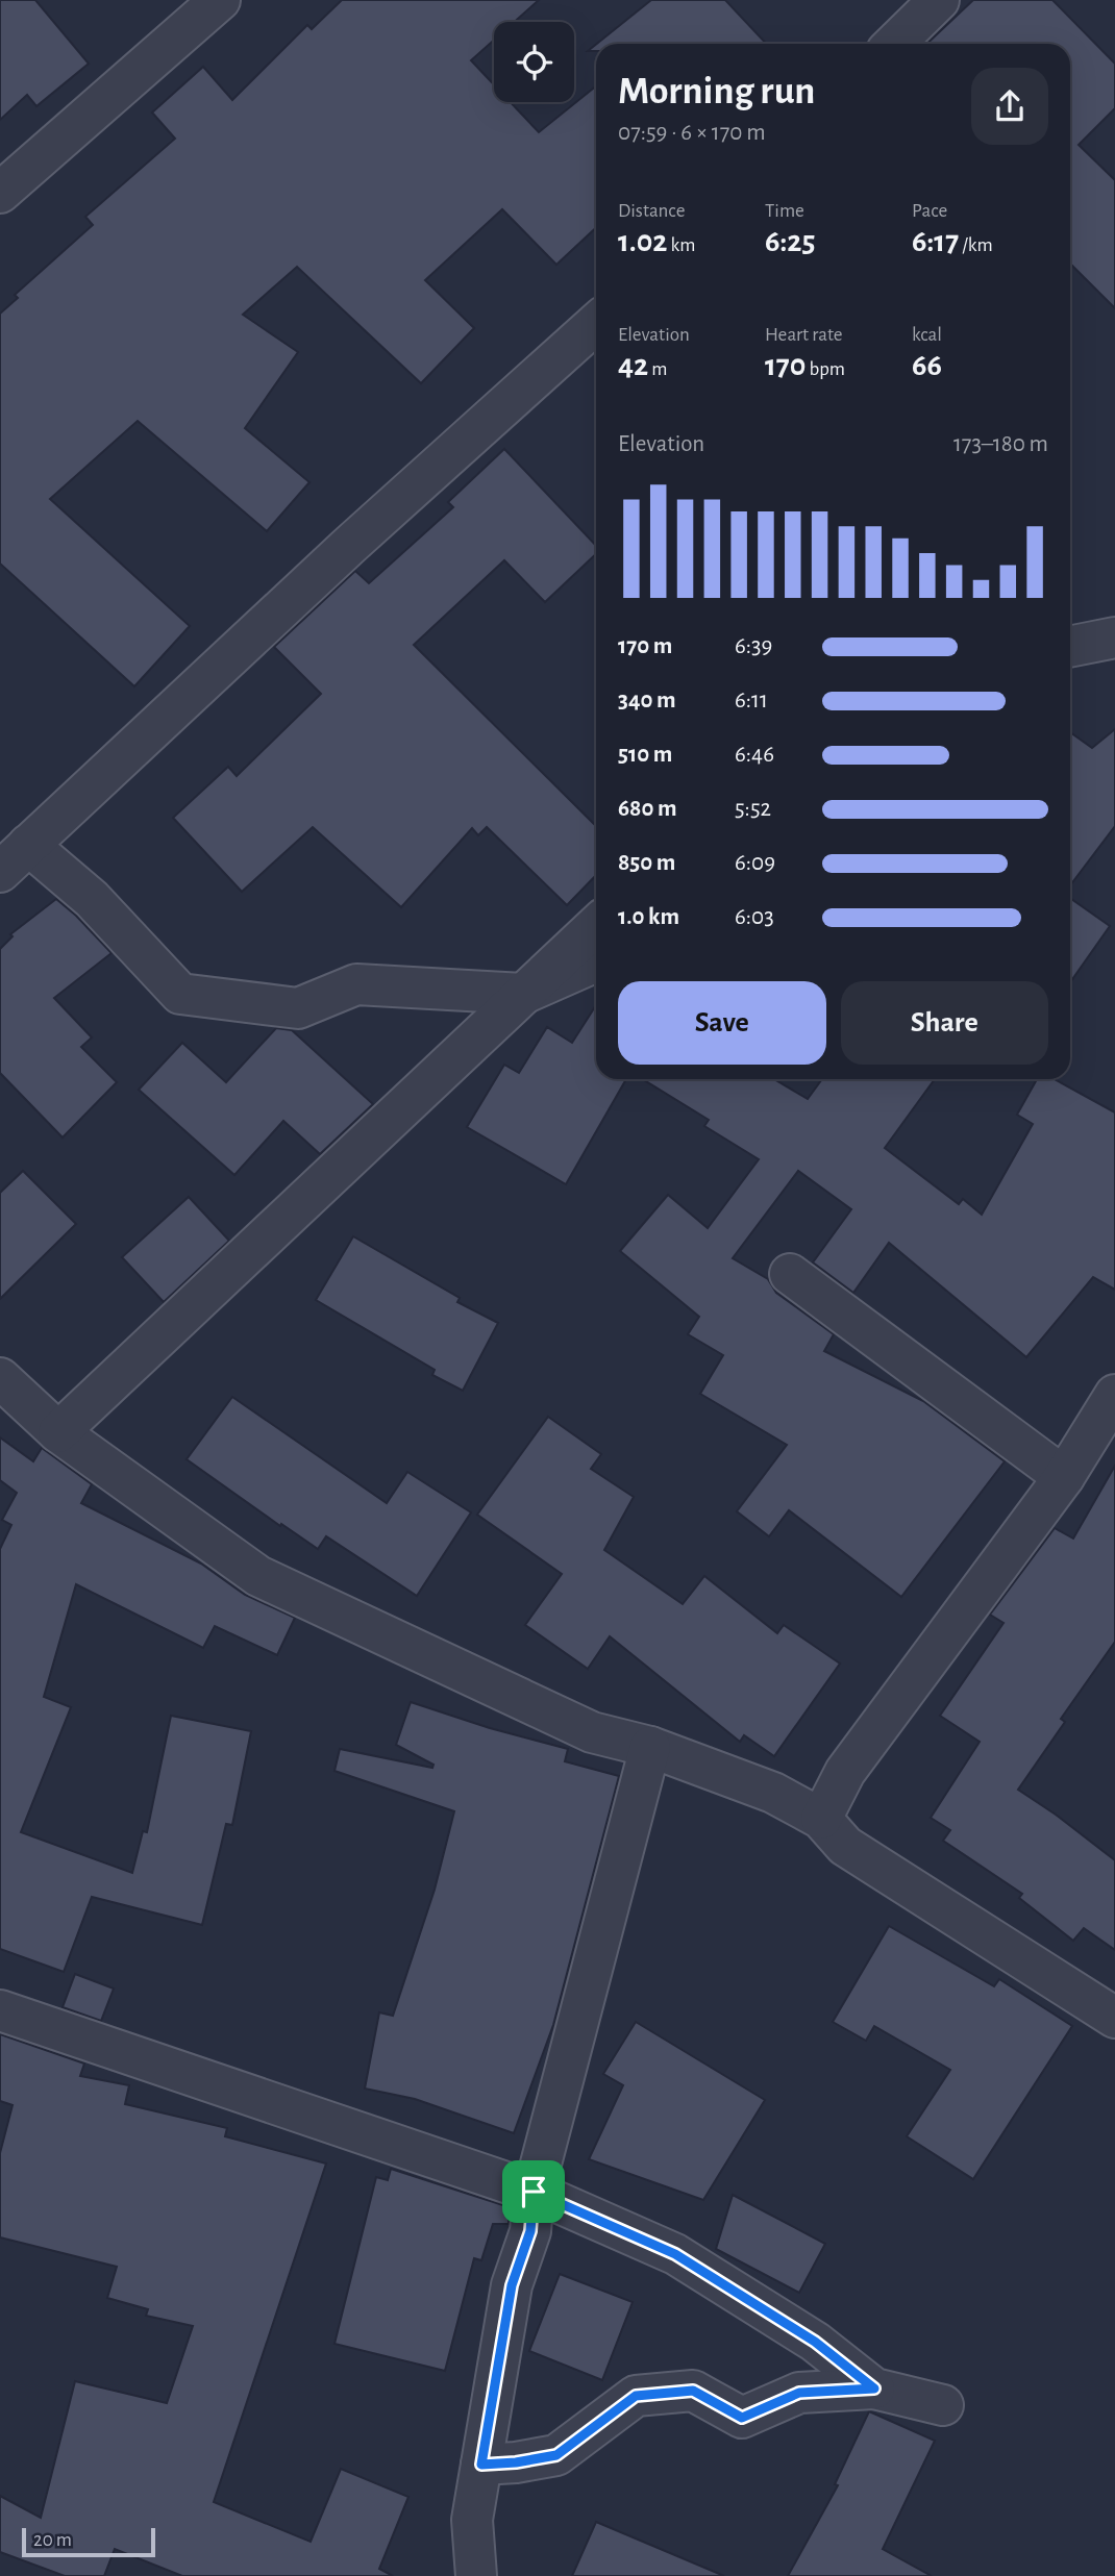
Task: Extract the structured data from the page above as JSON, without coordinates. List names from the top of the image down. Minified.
{"scale_bar":"20 m","page":{"heading":["Morning run","07:59 · 6 × 170 m"],"stats":[["Distance","1.02 km"],["Time","6:25"],["Pace","6:17 /km"],["Elevation","42 m"],["Heart rate","170 bpm"],["kcal","66"]],"chart":["Elevation","173–180 m"],"list":[{"name":"170 m","note":"6:39"},{"name":"340 m","note":"6:11"},{"name":"510 m","note":"6:46"},{"name":"680 m","note":"5:52"},{"name":"850 m","note":"6:09"},{"name":"1.0 km","note":"6:03"}],"buttons":["Save","Share"],"scale":"20 m"}}
